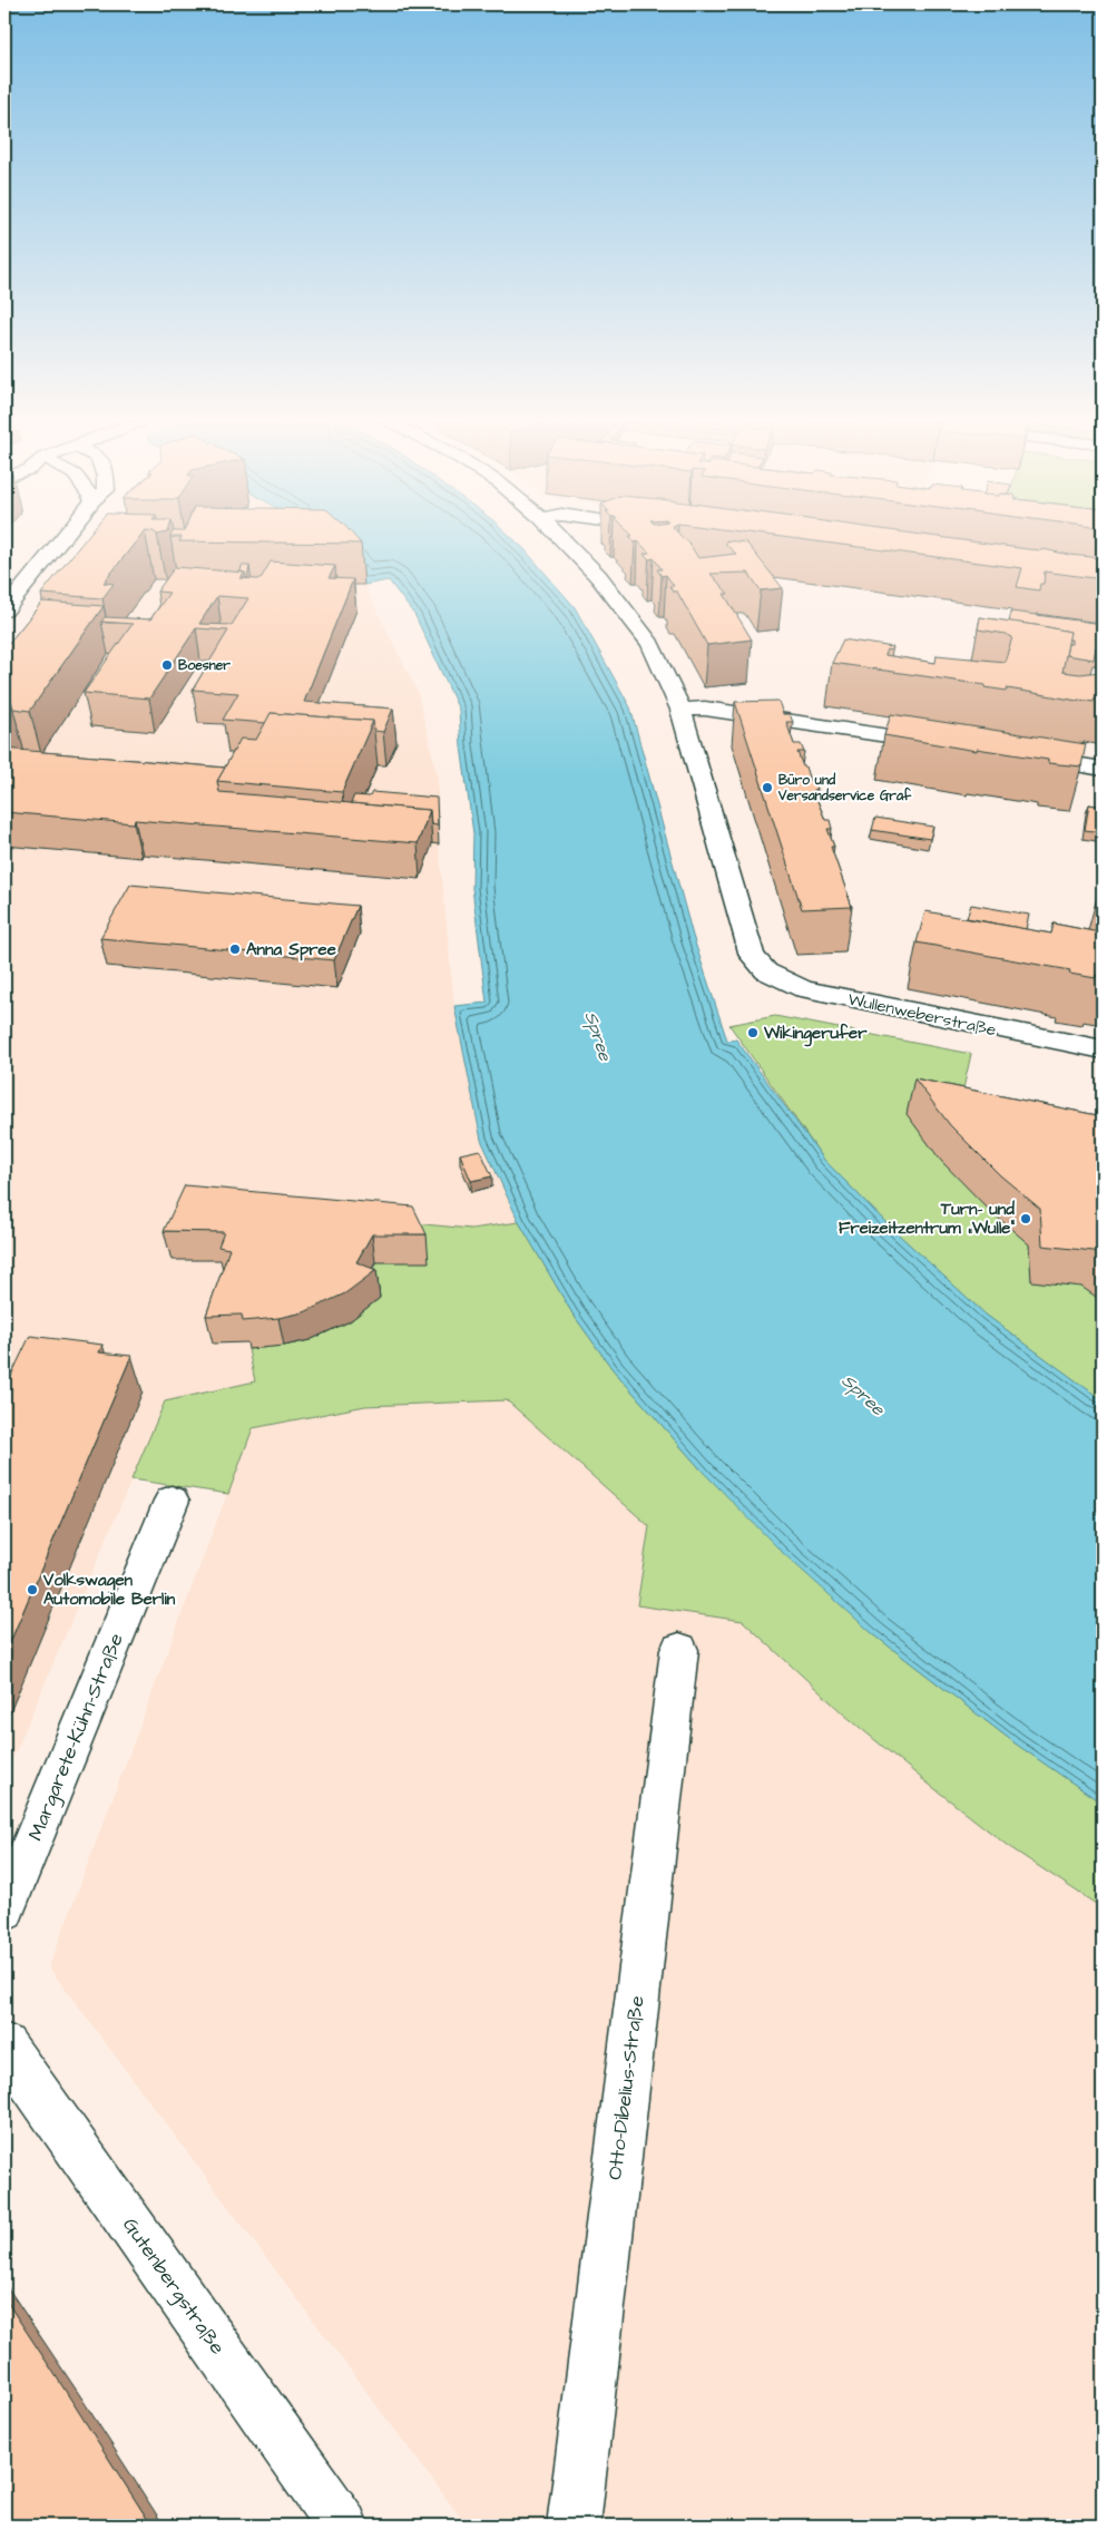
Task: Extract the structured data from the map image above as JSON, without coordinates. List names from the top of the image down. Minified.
{"streets":{"street":["Wullenweberstraße","Margarete-Kühn-Straße","Otto-Dibelius-Straße","Gutenbergstraße"]},"water":["Spree"],"places":["Boesner","Büro und Versandservice Graf","Anna Spree","Wikingerufer","Turn- und Freizeitzentrum „Wulle“","Volkswagen Automobile Berlin"]}
